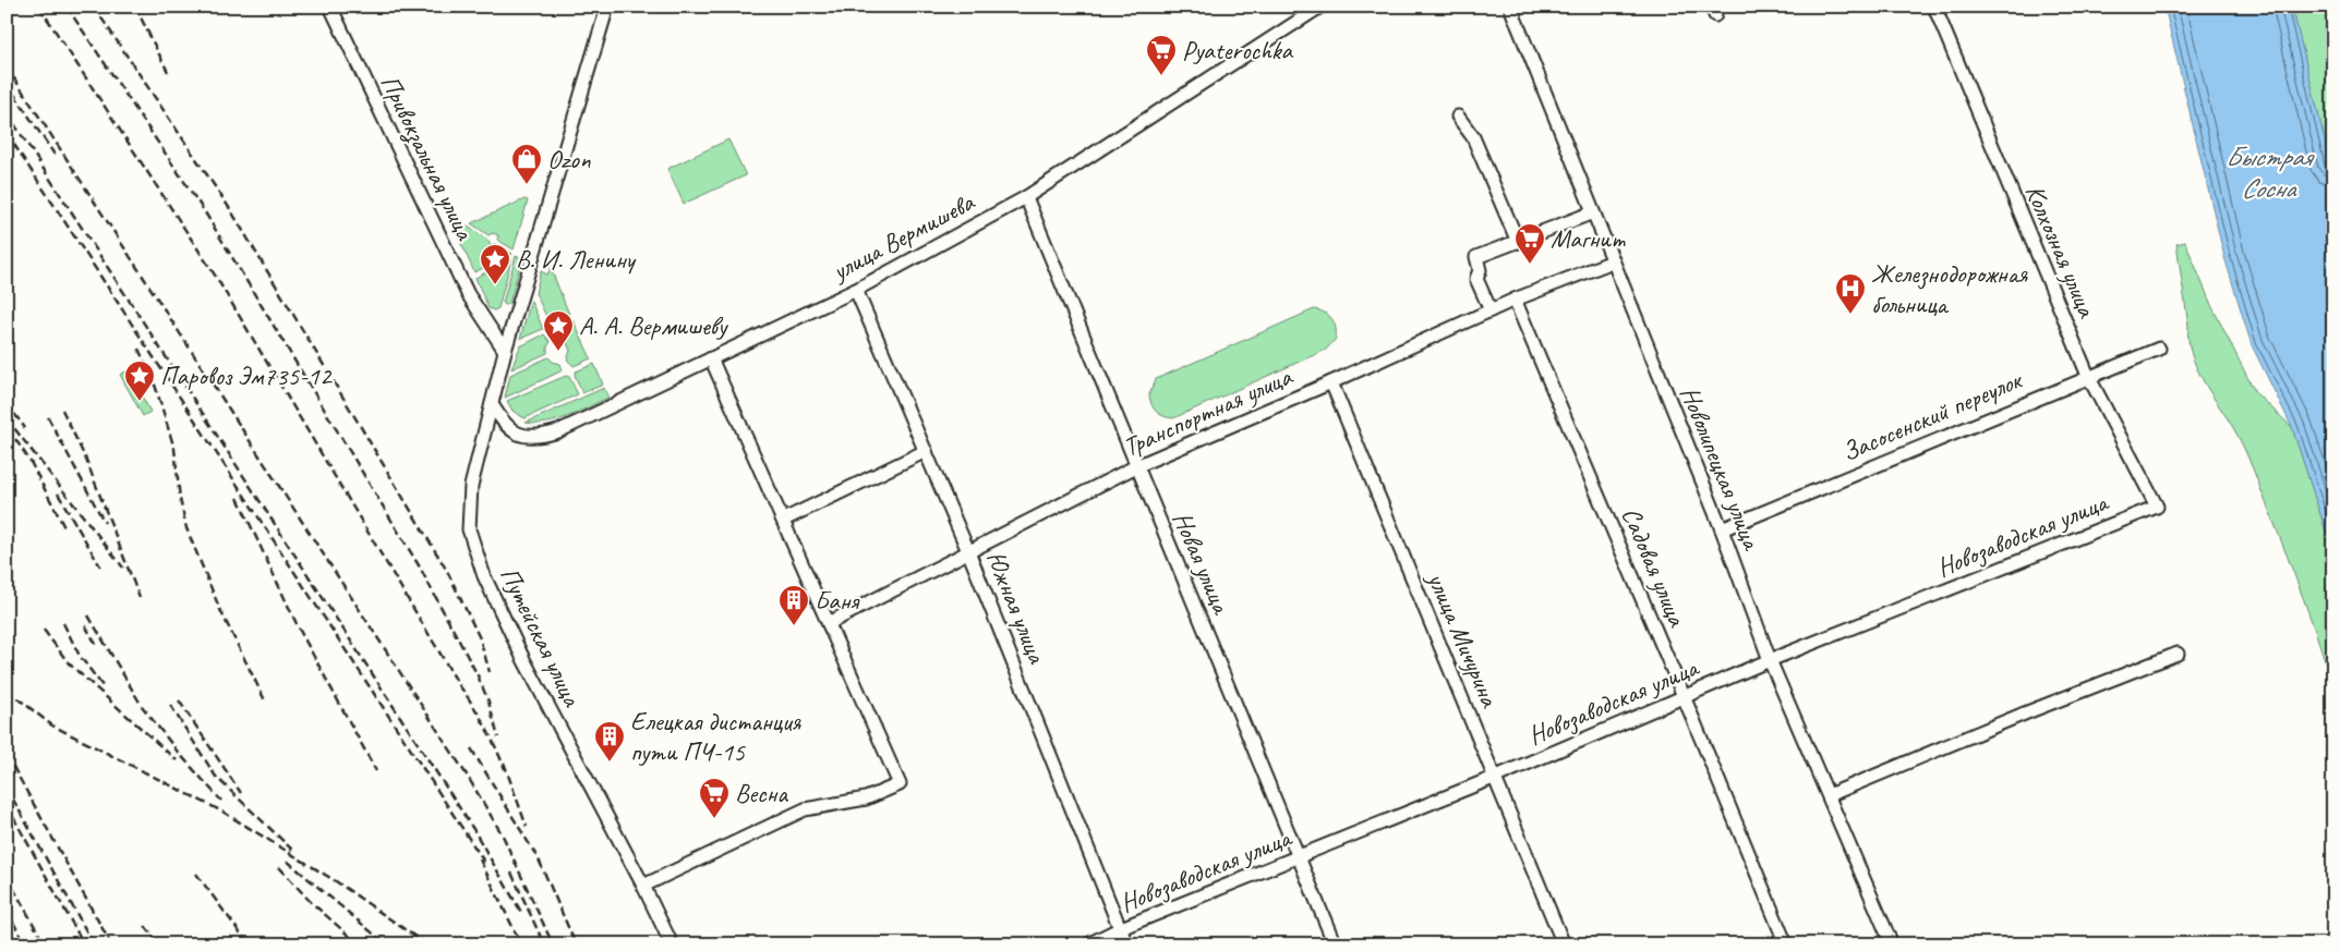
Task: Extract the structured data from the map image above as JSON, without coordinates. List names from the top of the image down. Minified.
{"streets":{"street":["Привокзальная улица","улица Вермишева","Колхозная улица","Транспортная улица","Засосенский переулок","Новолипецкая улица","Новозаводская улица","Новая улица","Садовая улица","Южная улица","Путейская улица","улица Мичурина"]},"crossings":[["Привокзальная улица","Путейская улица"],["улица Вермишева","Новая улица"],["улица Вермишева","Южная улица"],["улица Вермишева","Путейская улица"],["Колхозная улица","Засосенский переулок"],["Колхозная улица","Новозаводская улица"],["Транспортная улица","Новолипецкая улица"],["Транспортная улица","Новая улица"],["Транспортная улица","Садовая улица"],["Транспортная улица","Южная улица"],["Транспортная улица","улица Мичурина"],["Засосенский переулок","Новолипецкая улица"],["Новолипецкая улица","Новозаводская улица"],["Новозаводская улица","Новая улица"],["Новозаводская улица","Садовая улица"],["Новозаводская улица","Южная улица"],["Новозаводская улица","улица Мичурина"]],"water":["Быстрая Сосна"],"places":{"supermarket":["Pyaterochka","Магнит","Весна"],"shop":["Ozon"],"place":["В. И. Ленину","А. А. Вермишеву","Паровоз Эм735-12"],"hospital":["Железнодорожная больница"],"building":["Баня","Елецкая дистанция пути ПЧ-15"]}}
